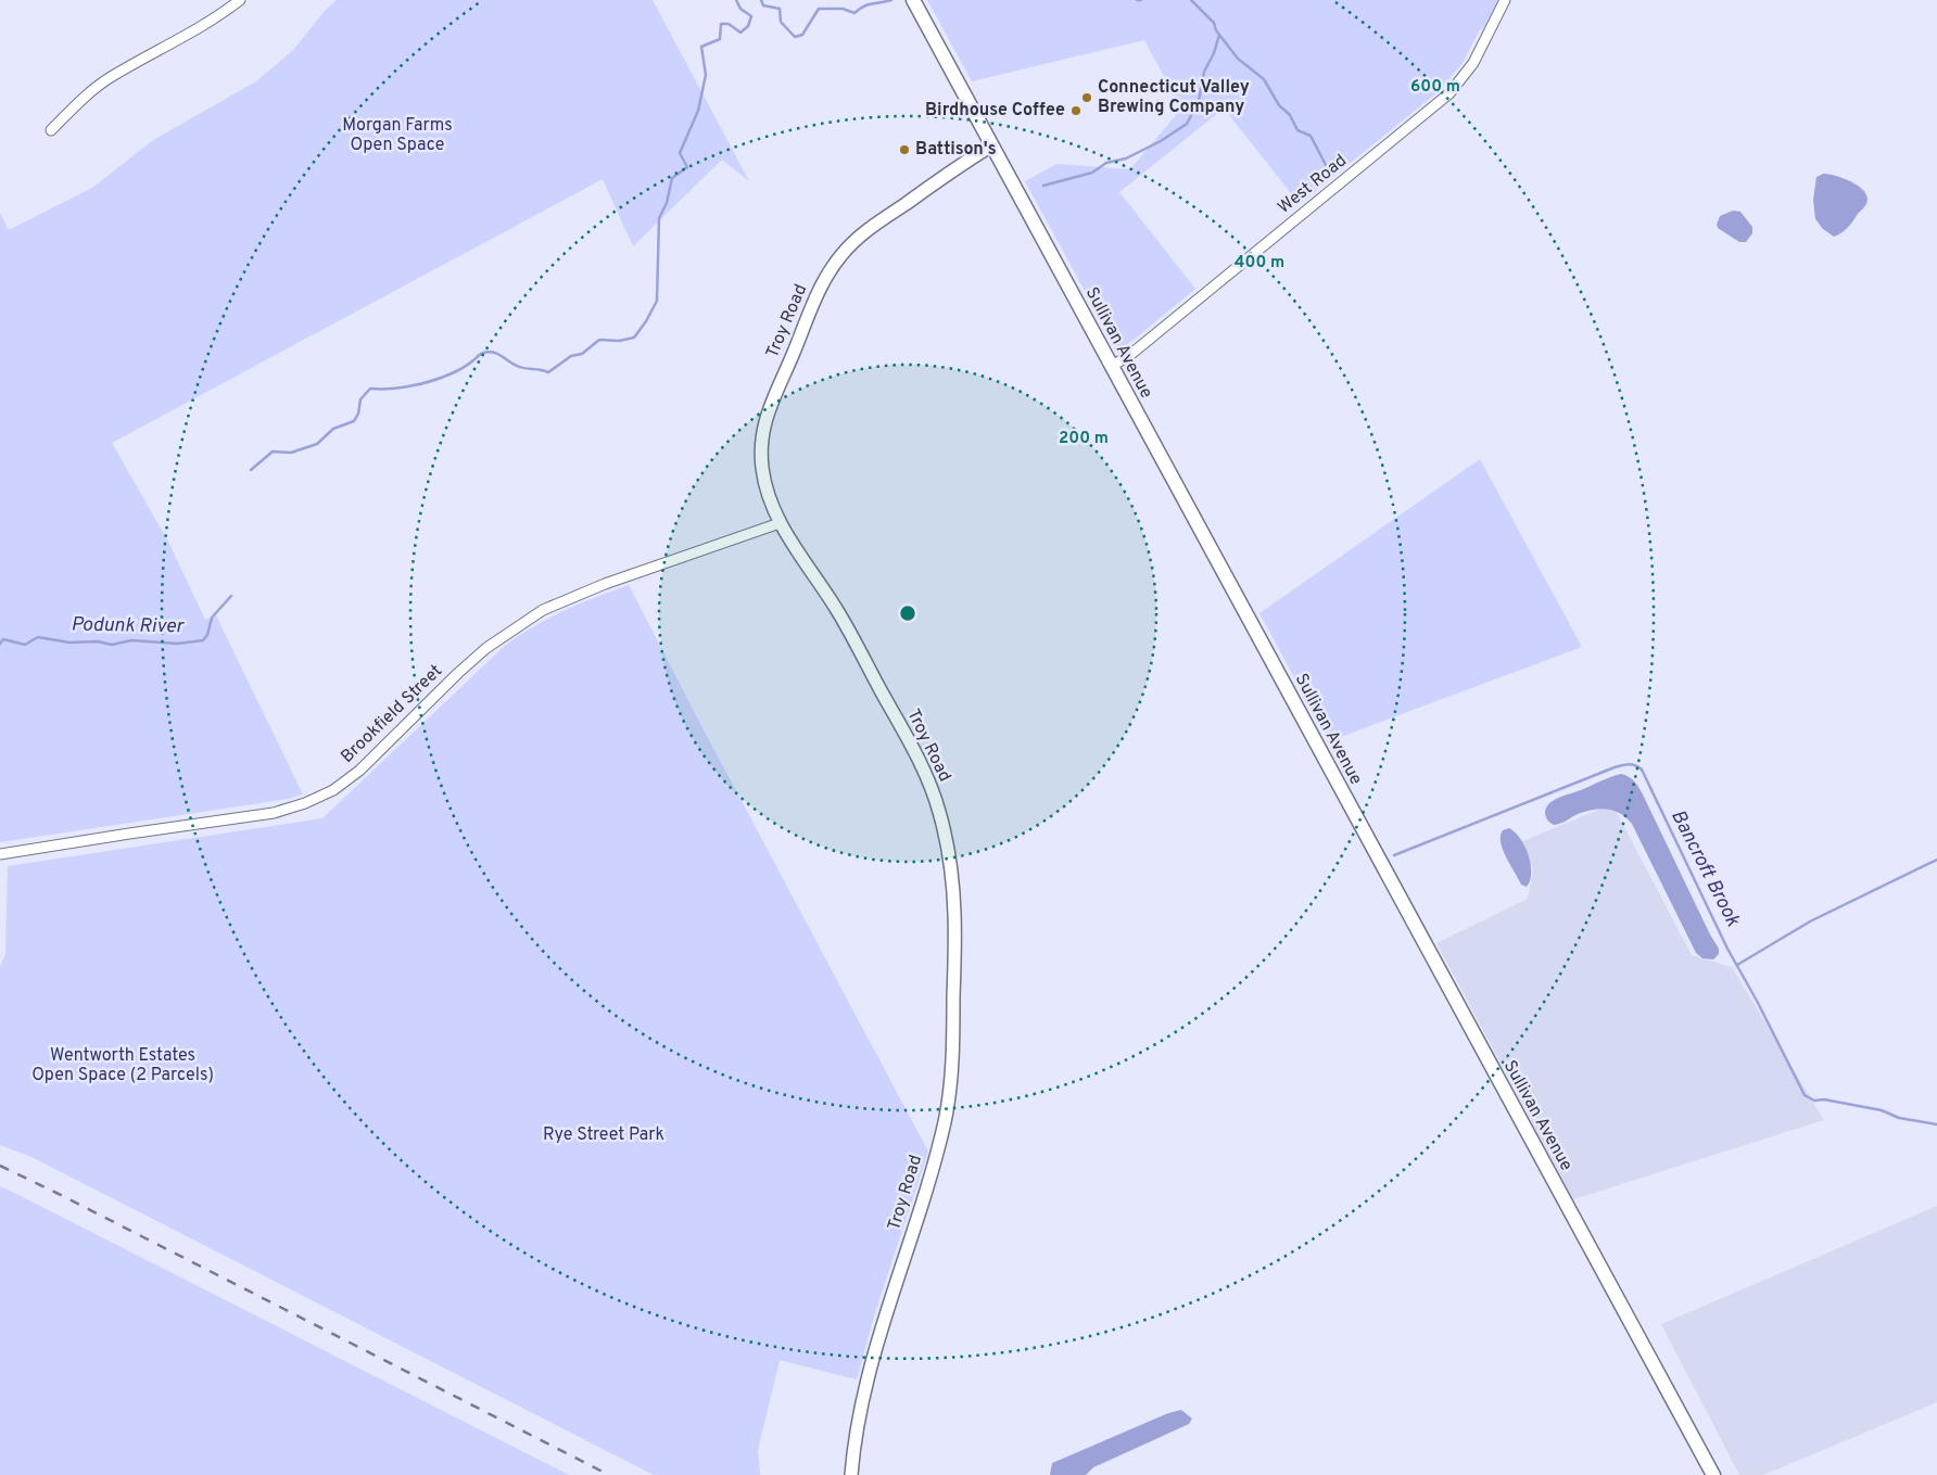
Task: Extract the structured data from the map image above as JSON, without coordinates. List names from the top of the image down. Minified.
{"streets":{"main road":["Sullivan Avenue"],"street":["West Road","Troy Road","Brookfield Street"]},"crossings":[["West Road","Sullivan Avenue"],["Troy Road","Sullivan Avenue"],["Troy Road","Brookfield Street"]],"water":["Podunk River","Bancroft Brook"],"parks":["Morgan Farms Open Space","Wentworth Estates Open Space (2 Parcels)","Rye Street Park"],"places":["Connecticut Valley Brewing Company","Birdhouse Coffee","Battison's"],"rings":["600 m","400 m","200 m"]}
